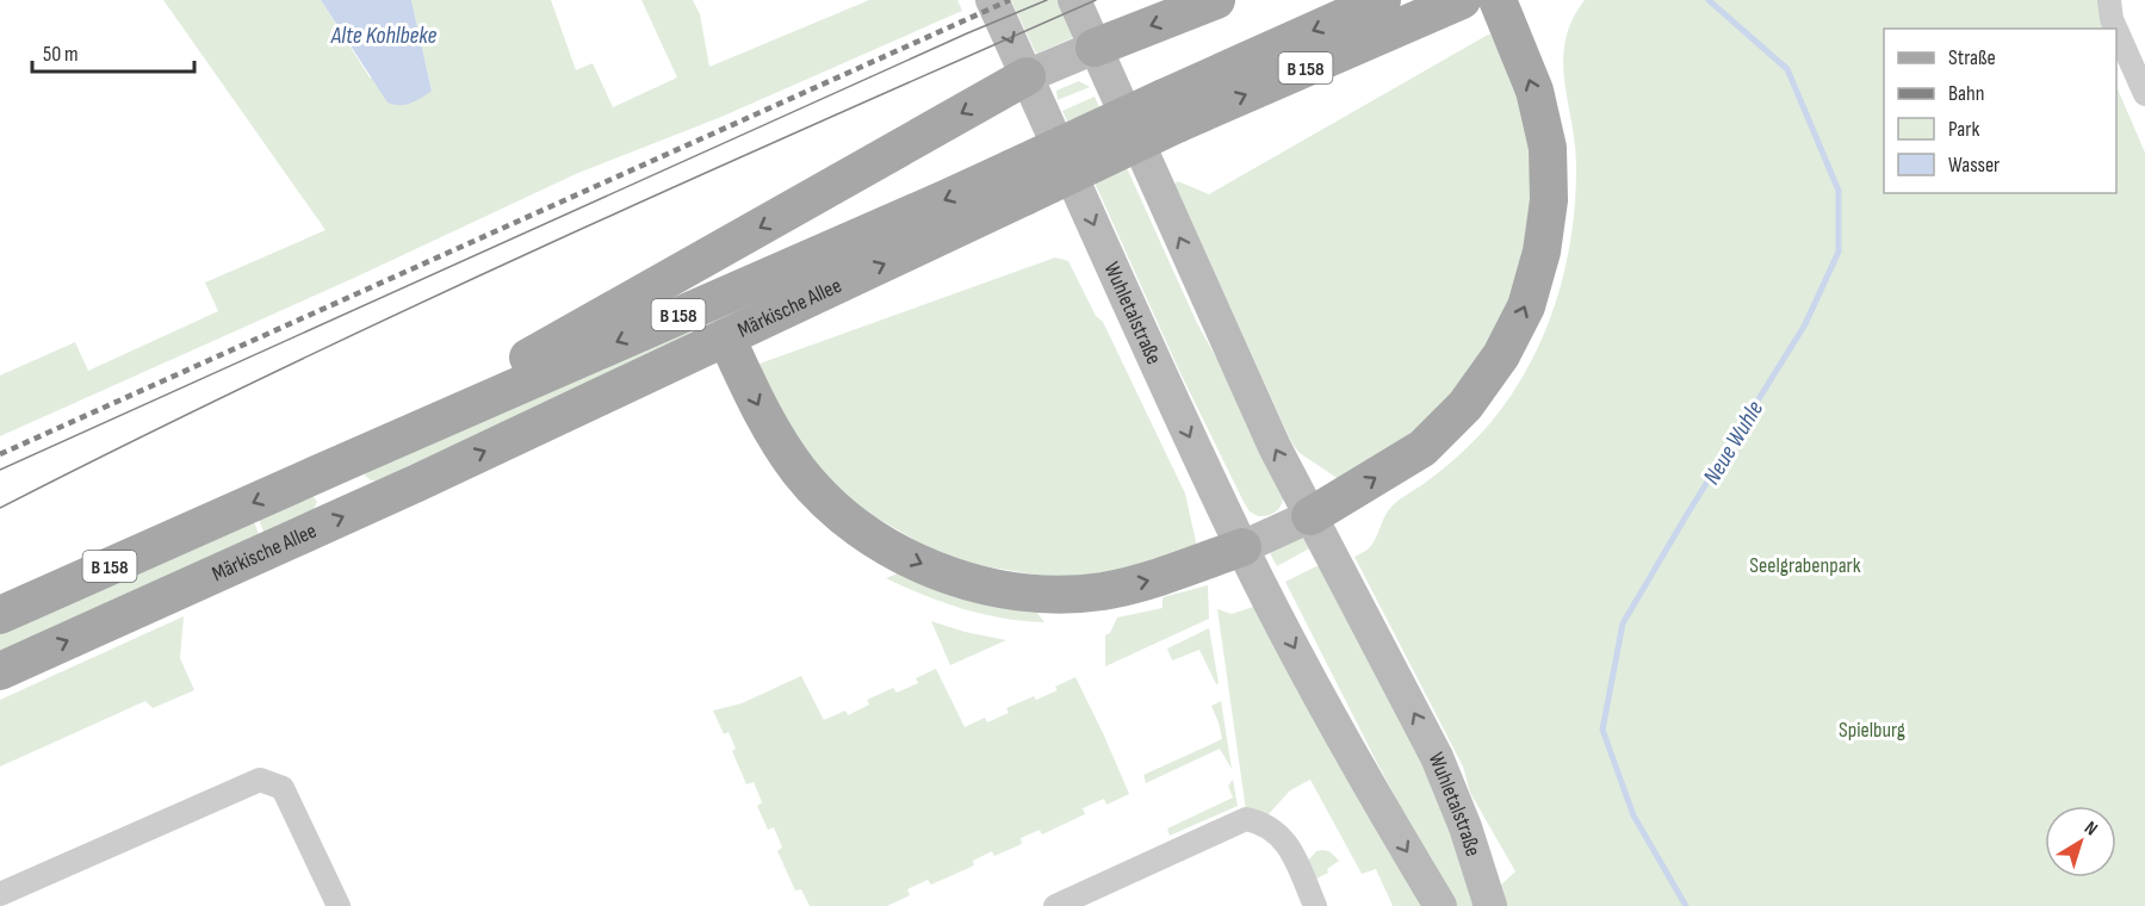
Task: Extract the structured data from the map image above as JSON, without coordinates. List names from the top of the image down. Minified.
{"streets":{"main road":["B 158","Märkische Allee","Wuhletalstraße"]},"water":["Alte Kohlbeke","Neue Wuhle"],"parks":["Seelgrabenpark","Spielburg"],"legend":["Straße","Bahn","Park","Wasser"],"scale_bar":"50 m","north":"top right"}
